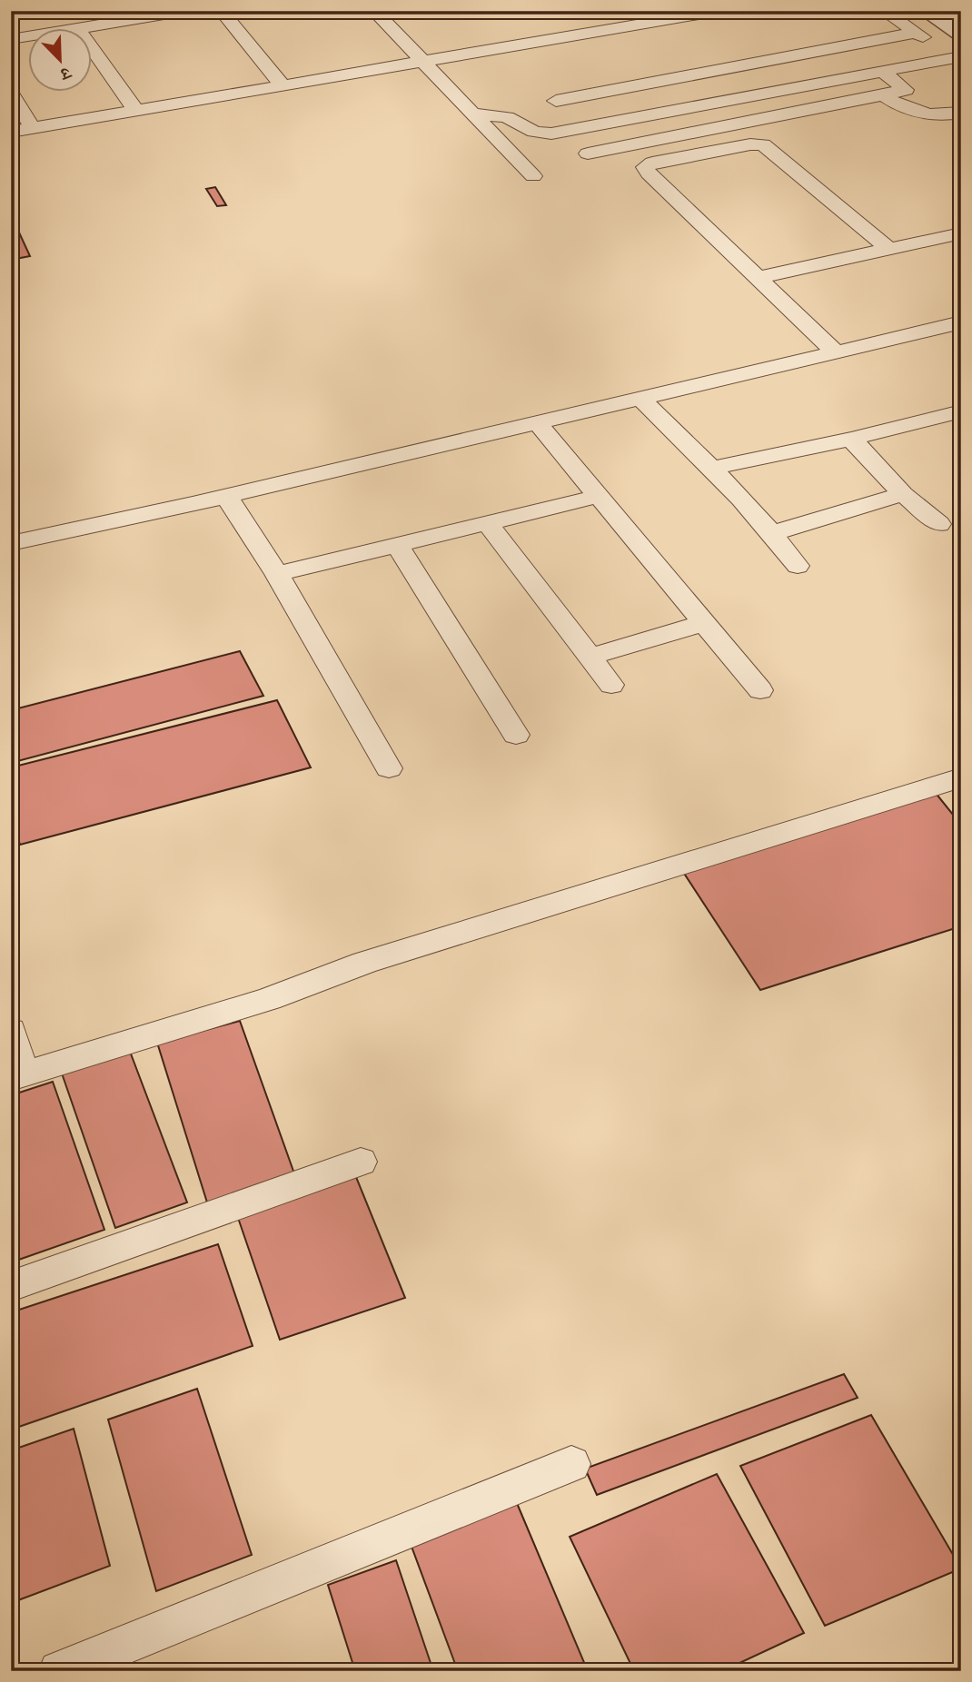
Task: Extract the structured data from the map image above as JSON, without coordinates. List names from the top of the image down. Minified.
{"north":"bottom right"}
